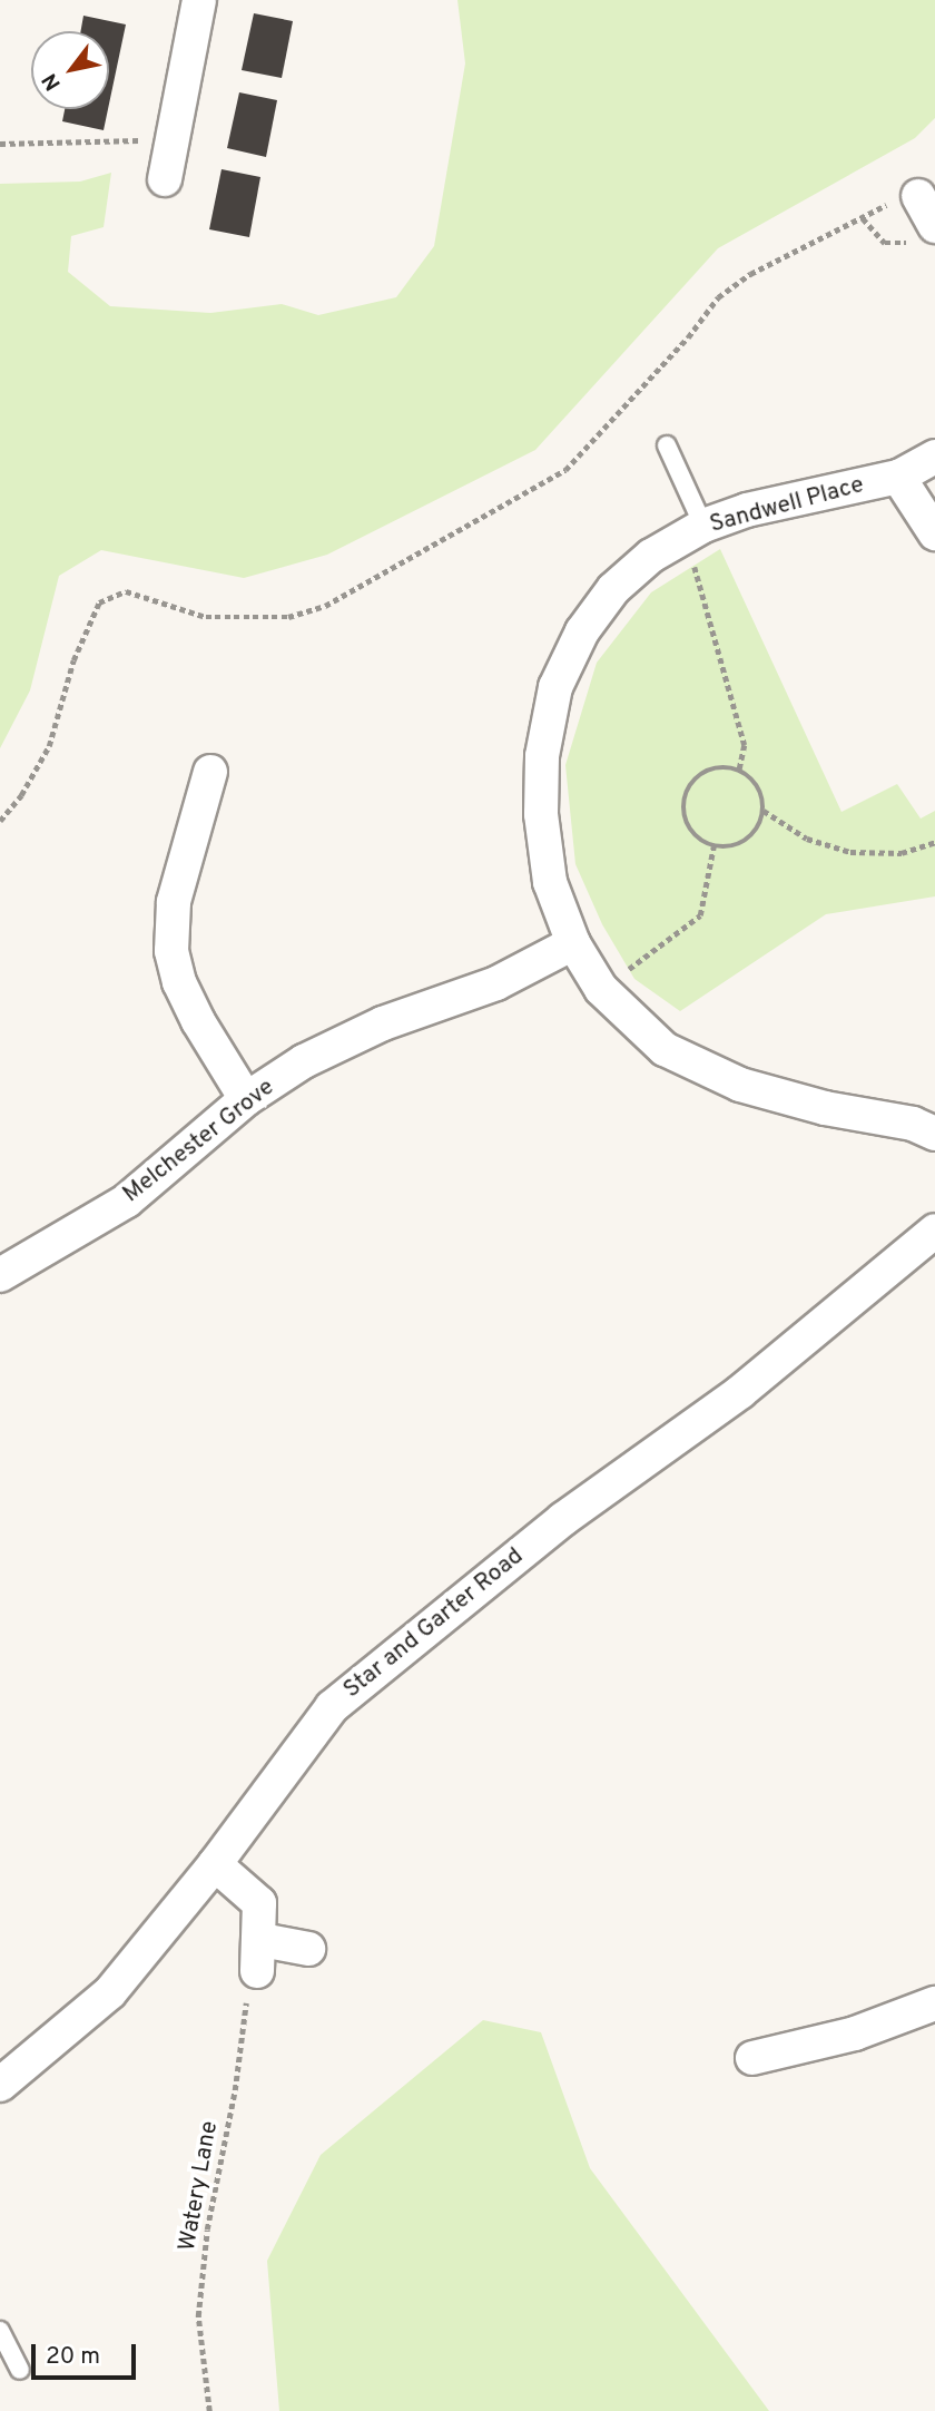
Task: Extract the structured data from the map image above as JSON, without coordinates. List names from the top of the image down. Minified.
{"streets":{"street":["Sandwell Place","Melchester Grove","Star and Garter Road"],"path":["Watery Lane"]},"crossings":[["Sandwell Place","Melchester Grove"]],"scale_bar":"20 m","north":"bottom left"}
